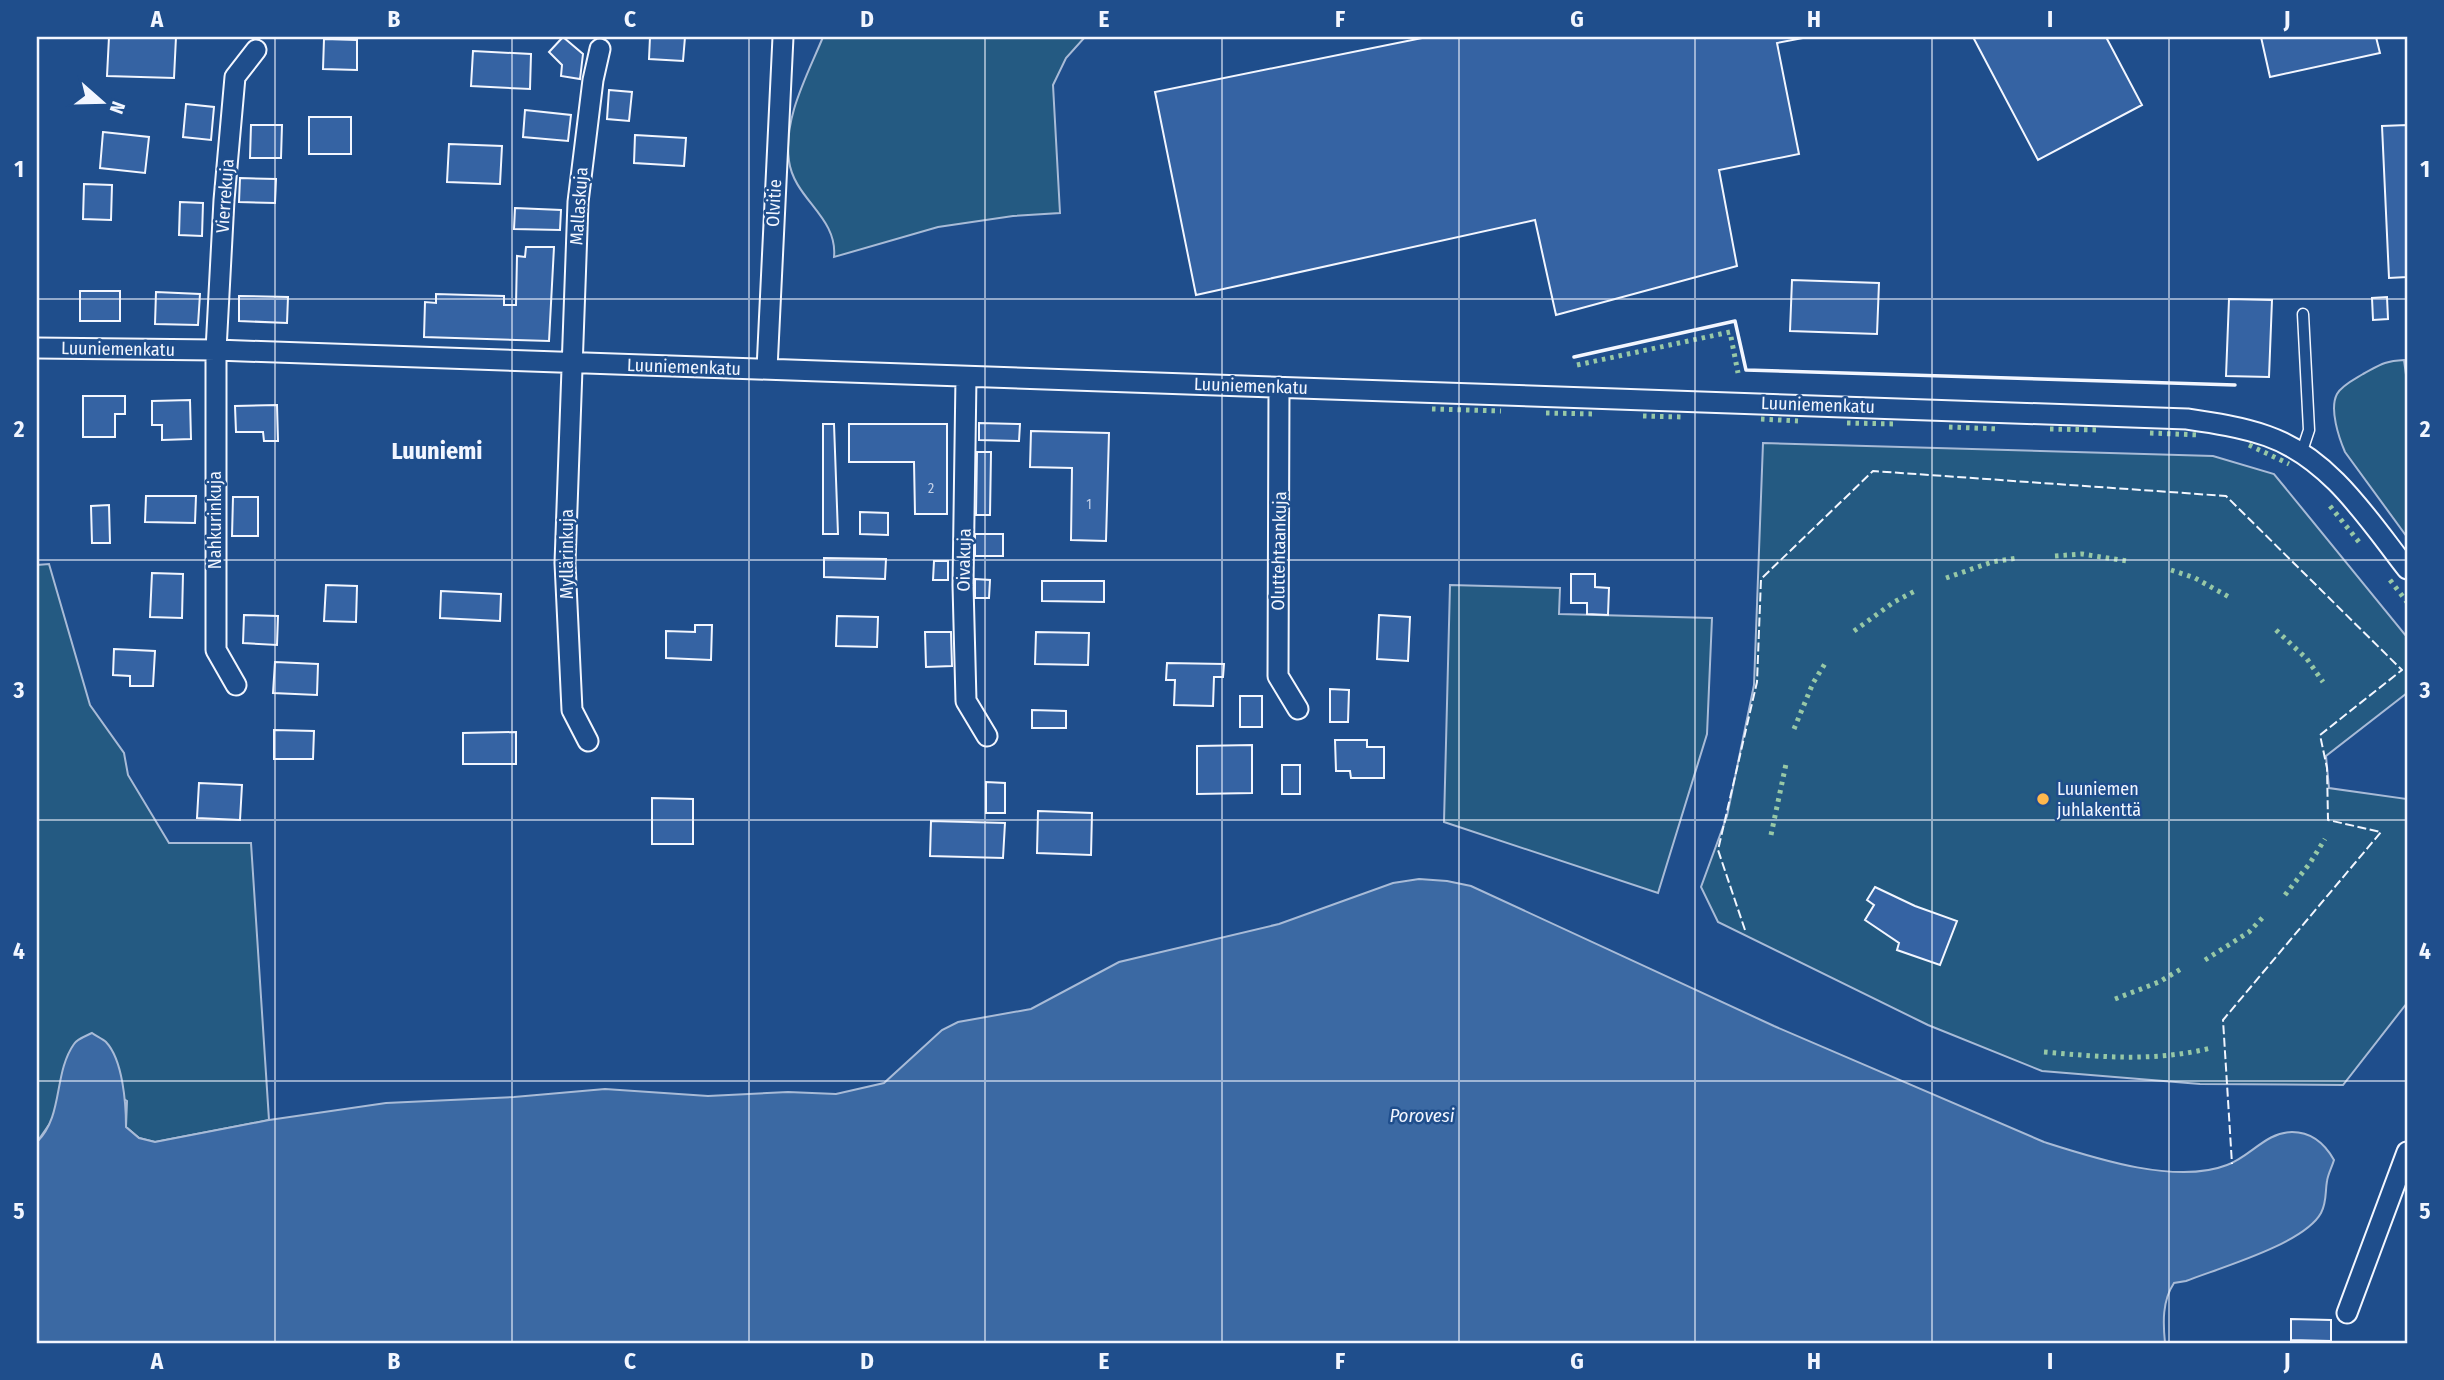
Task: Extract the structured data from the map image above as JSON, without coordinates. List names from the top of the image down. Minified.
{"streets":{"street":["Vierrekuja","Olvitie","Mallaskuja","Luuniemenkatu","Nahkurinkuja","Oluttehtaankuja","Myllärinkuja","Oivakuja"]},"crossings":[["Vierrekuja","Luuniemenkatu"],["Vierrekuja","Nahkurinkuja"],["Olvitie","Luuniemenkatu"],["Mallaskuja","Luuniemenkatu"],["Mallaskuja","Myllärinkuja"],["Luuniemenkatu","Nahkurinkuja"],["Luuniemenkatu","Oluttehtaankuja"],["Luuniemenkatu","Myllärinkuja"],["Luuniemenkatu","Oivakuja"]],"districts":["Luuniemi"],"water":["Porovesi"],"places":["Luuniemen juhlakenttä"],"house_numbers":["2","1"],"north":"right","grid":{"columns":["A","B","C","D","E","F","G","H","I","J"],"rows":["1","2","3","4","5"]}}
